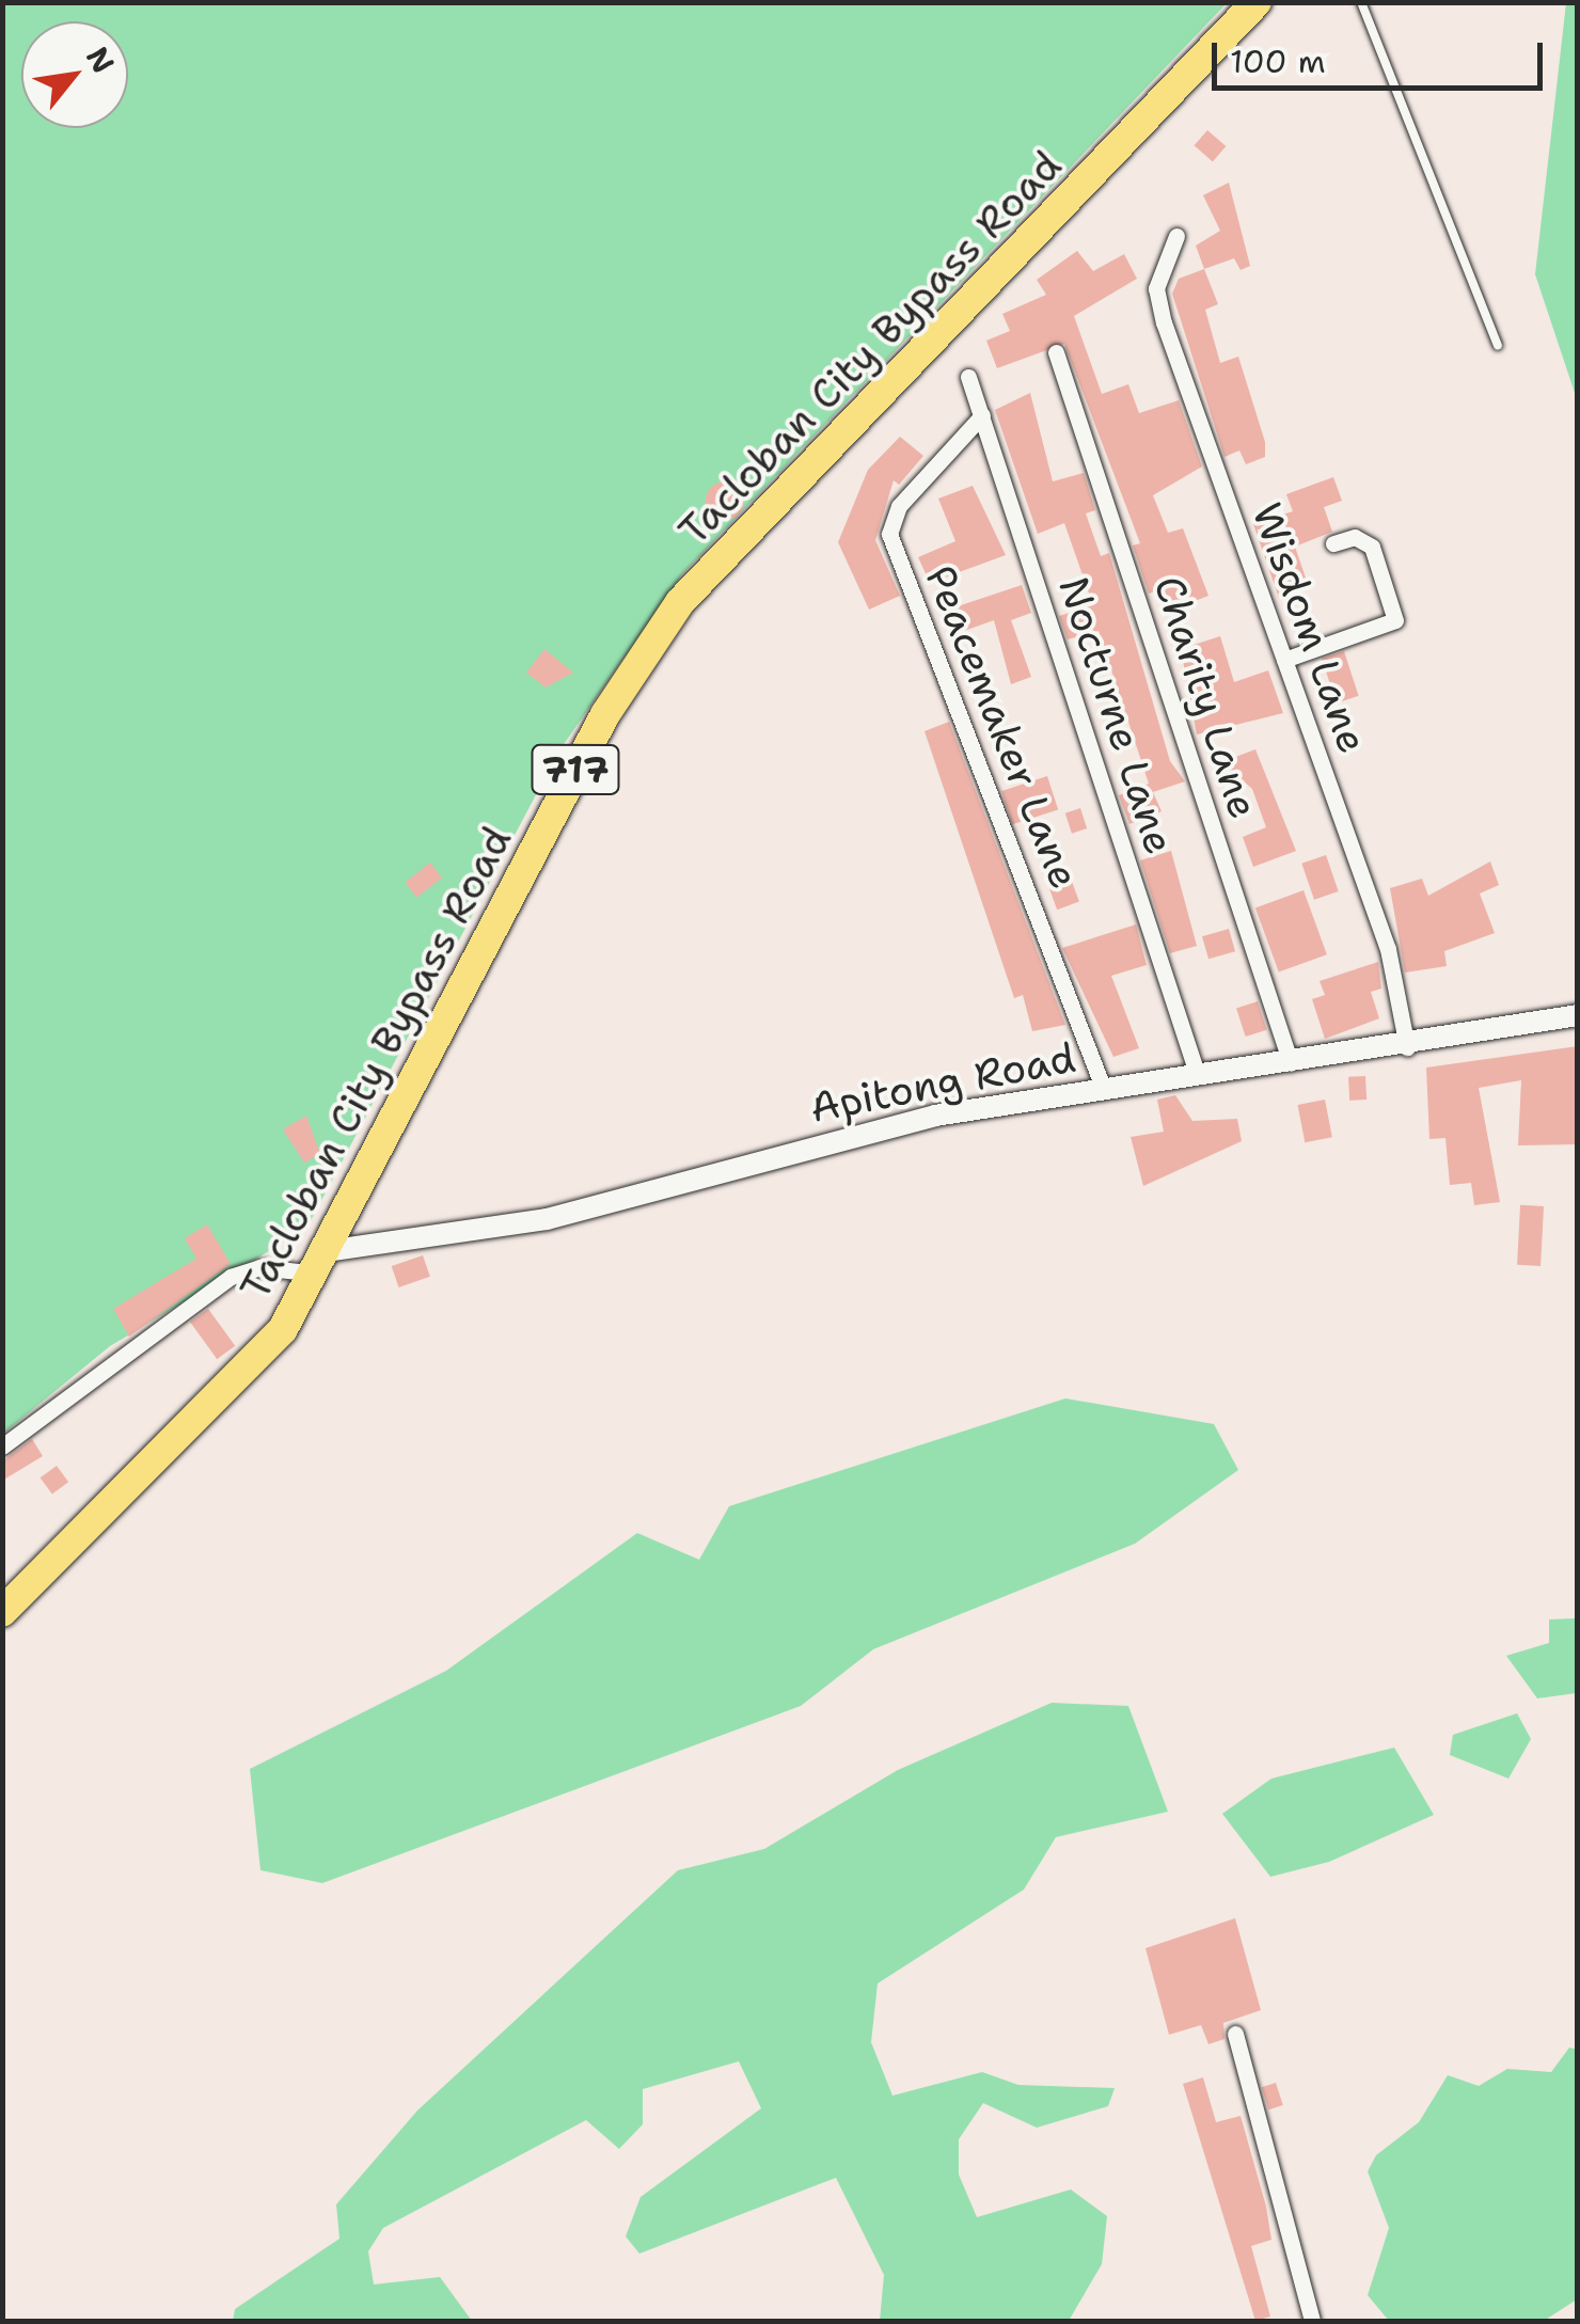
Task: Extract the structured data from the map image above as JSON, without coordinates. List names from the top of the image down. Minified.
{"streets":{"highway":["Tacloban City Bypass Road","717"],"street":["Wisdom Lane","Charity Lane","Nocturne Lane","Peacemaker Lane","Apitong Road"]},"crossings":[["Tacloban City Bypass Road","Apitong Road"],["Wisdom Lane","Apitong Road"],["Charity Lane","Apitong Road"],["Nocturne Lane","Peacemaker Lane"],["Nocturne Lane","Apitong Road"],["Peacemaker Lane","Apitong Road"]],"scale_bar":"100 m","north":"top right"}
